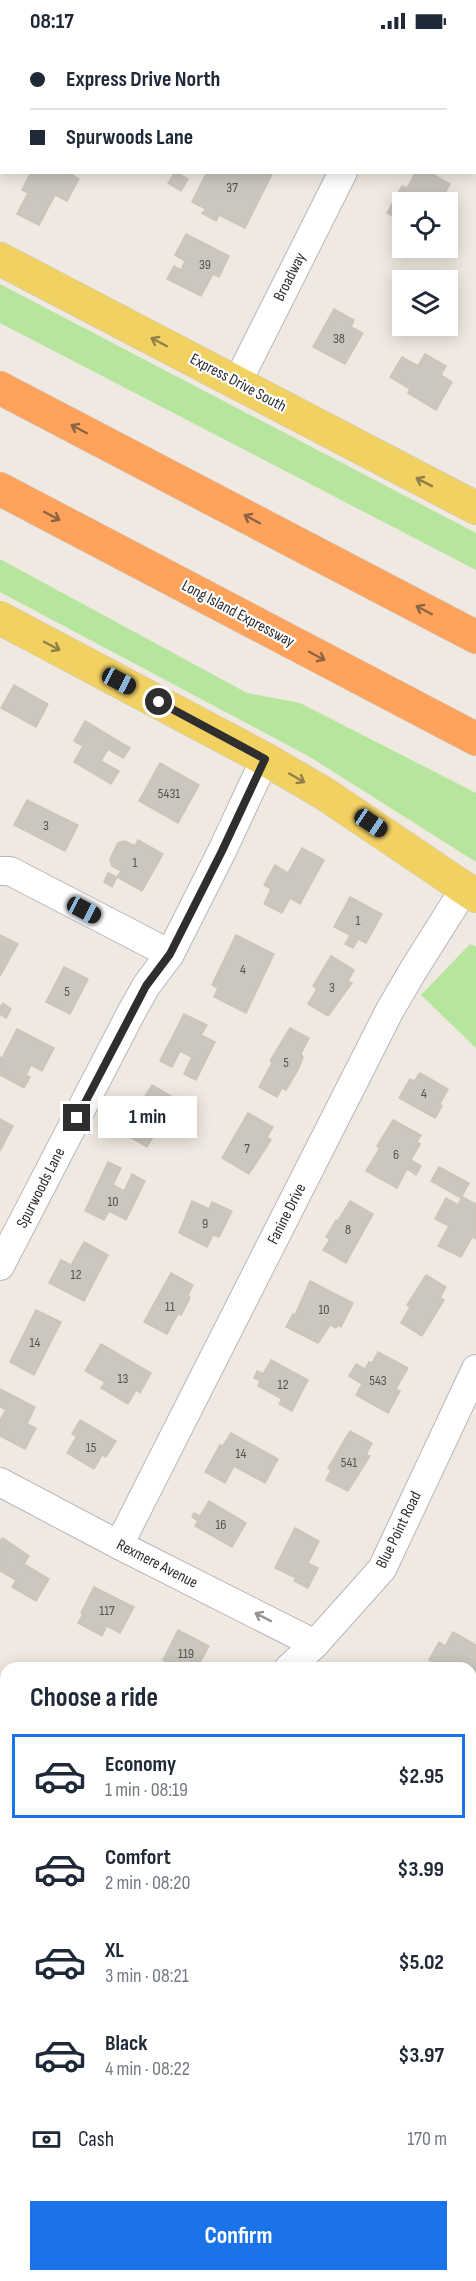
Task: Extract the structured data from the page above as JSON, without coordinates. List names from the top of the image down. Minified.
{"streets":{"highway":["Long Island Expressway"],"main road":["Express Drive South"],"street":["Broadway","Spurwoods Lane","Fanine Drive","Blue Point Road","Rexmere Avenue"]},"crossings":[["Broadway","Express Drive South"],["Fanine Drive","Rexmere Avenue"],["Blue Point Road","Rexmere Avenue"]],"one_way":["Express Drive South","Rexmere Avenue"],"house_numbers":["37","39","38","5431","3","1","1","4","3","5","5","4","7","6","10","9","8","12","11","10","14","13","543","12","15","14","541","16","117","119"],"page":{"status":"08:17","banner":["Express Drive North","Spurwoods Lane"],"bubble":"1 min","heading":"Choose a ride","list":[{"name":"Economy","note":"1 min · 08:19","value":"$2.95"},{"name":"Comfort","note":"2 min · 08:20","value":"$3.99"},{"name":"XL","note":"3 min · 08:21","value":"$5.02"},{"name":"Black","note":"4 min · 08:22","value":"$3.97"}],"pay":["Cash","170 m"],"buttons":"Confirm"}}
